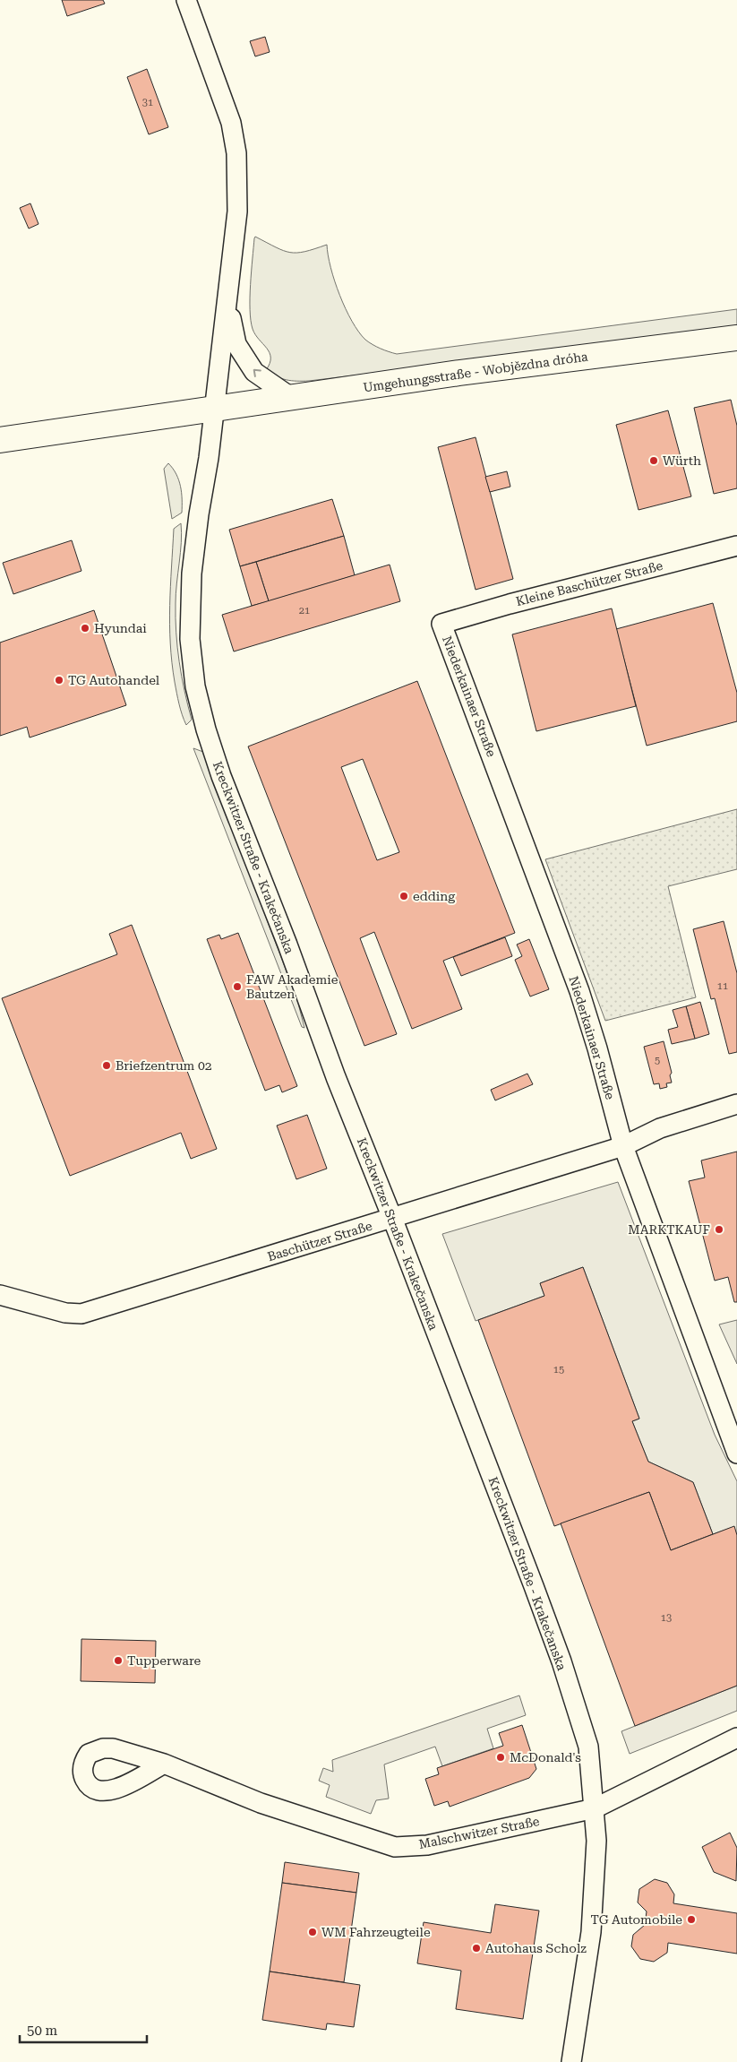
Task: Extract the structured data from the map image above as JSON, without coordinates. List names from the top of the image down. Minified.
{"streets":{"main road":["Umgehungsstraße - Wobjězdna dróha"],"street":["Kleine Baschützer Straße","Niederkainaer Straße","Kreckwitzer Straße - Krakečanska","Baschützer Straße","Malschwitzer Straße"]},"crossings":[["Umgehungsstraße - Wobjězdna dróha","Kreckwitzer Straße - Krakečanska"],["Kleine Baschützer Straße","Niederkainaer Straße"],["Niederkainaer Straße","Baschützer Straße"],["Kreckwitzer Straße - Krakečanska","Baschützer Straße"],["Kreckwitzer Straße - Krakečanska","Malschwitzer Straße"]],"places":["Würth","Hyundai","TG Autohandel","edding","FAW Akademie Bautzen","Briefzentrum 02","MARKTKAUF","Tupperware","McDonald's","TG Automobile","WM Fahrzeugteile","Autohaus Scholz"],"house_numbers":["31","21","11","5","15","13"],"scale_bar":"50 m"}
